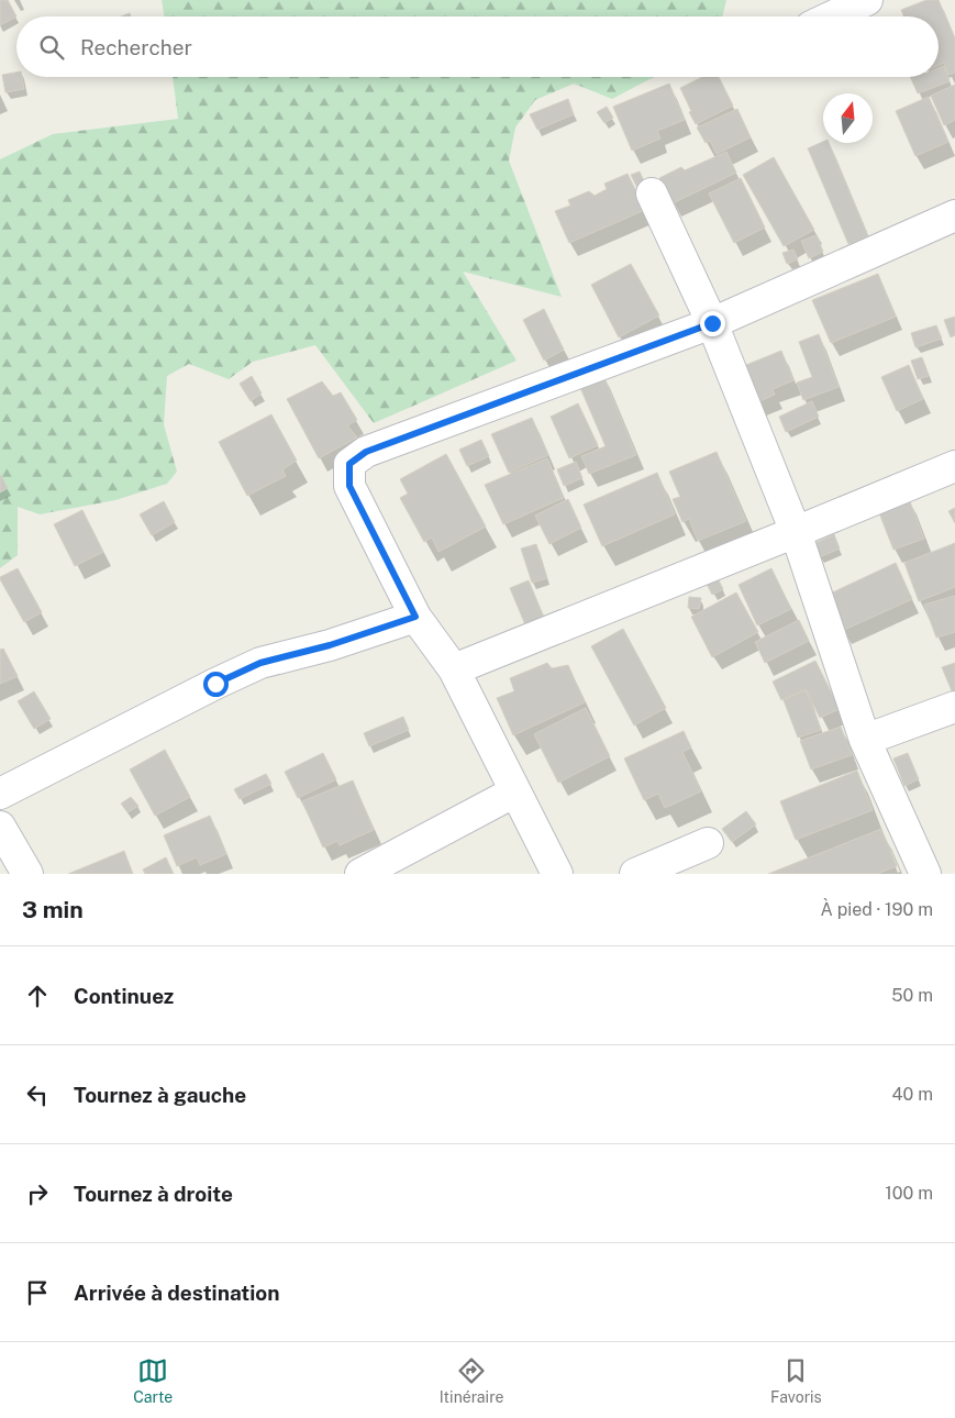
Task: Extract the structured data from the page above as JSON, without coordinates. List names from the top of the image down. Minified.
{"north":"top","page":{"search":"Rechercher","heading":["3 min","À pied · 190 m"],"list":[["Continuez","50 m"],["Tournez à gauche","40 m"],["Tournez à droite","100 m"],"Arrivée à destination"],"nav":["Carte","Itinéraire","Favoris"]}}
